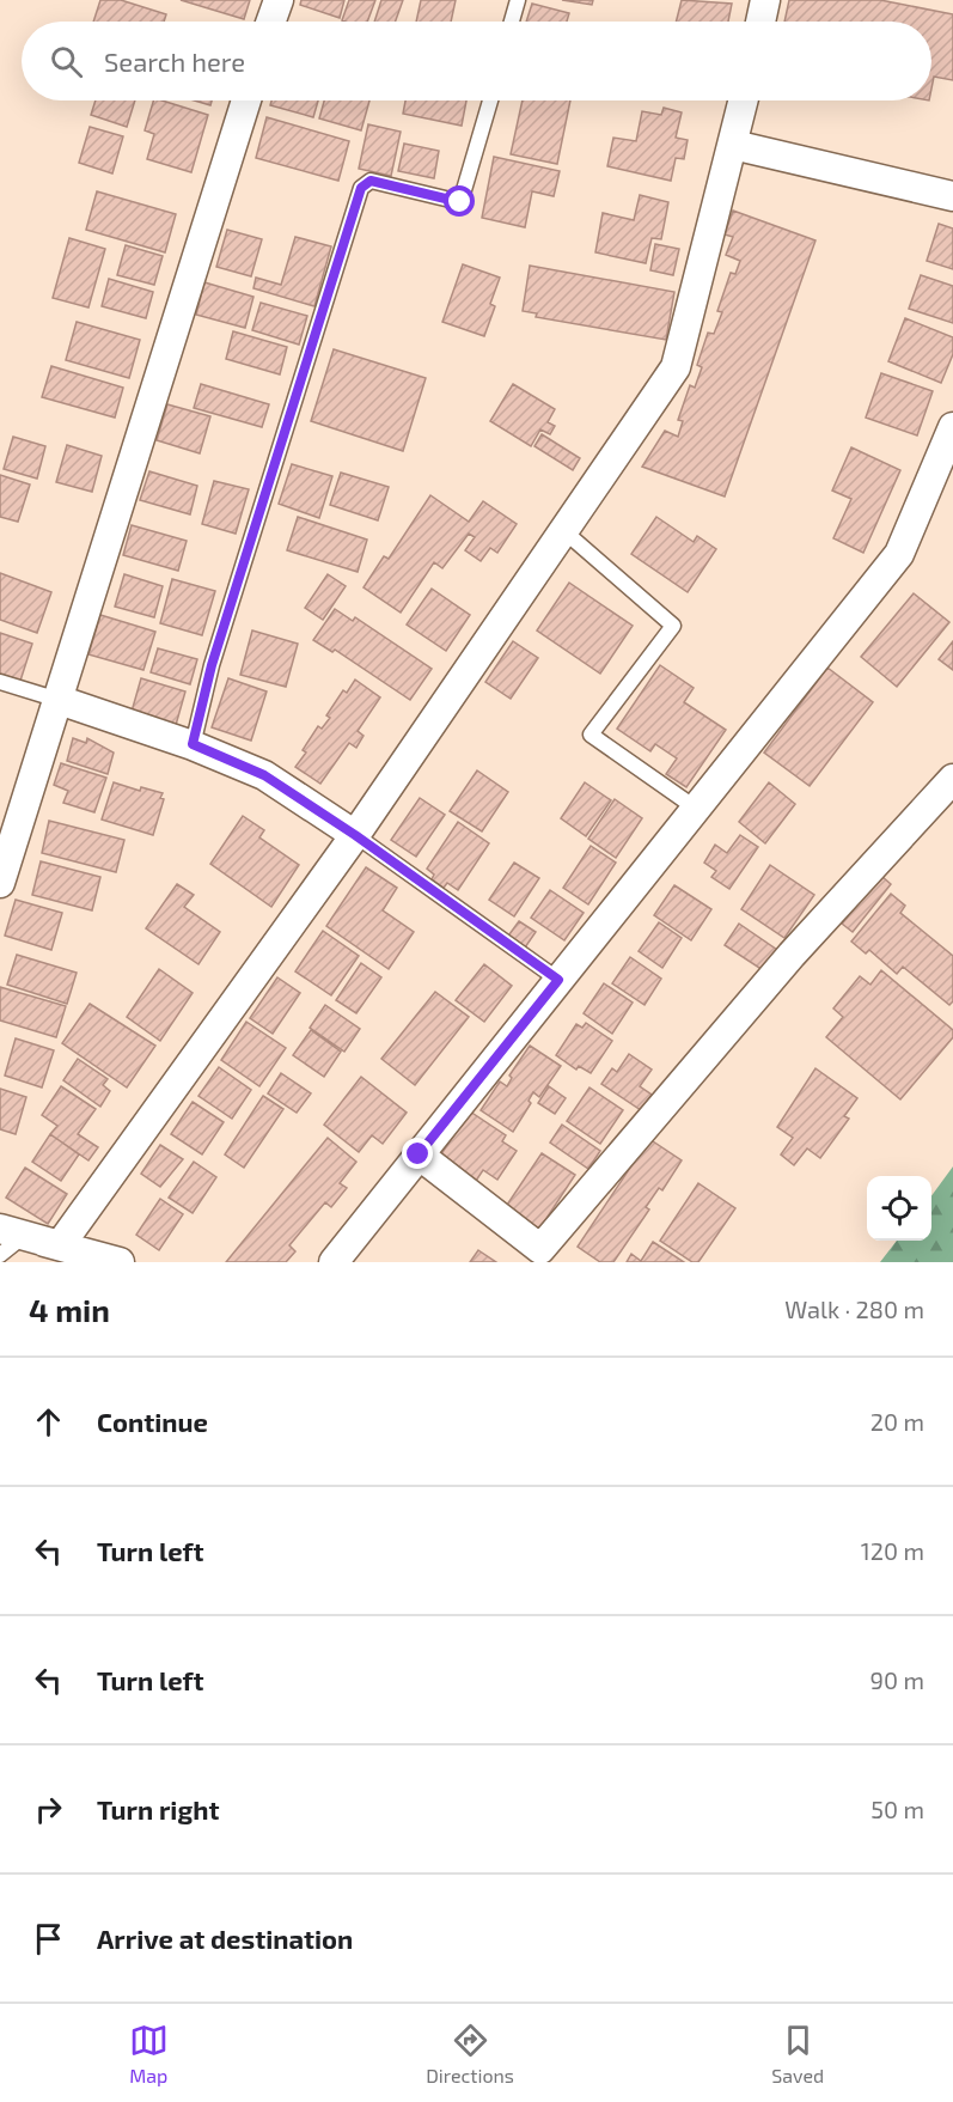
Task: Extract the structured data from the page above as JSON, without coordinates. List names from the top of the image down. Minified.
{"page":{"search":"Search here","heading":["4 min","Walk · 280 m"],"list":[["Continue","20 m"],["Turn left","120 m"],["Turn left","90 m"],["Turn right","50 m"],"Arrive at destination"],"nav":["Map","Directions","Saved"]}}
